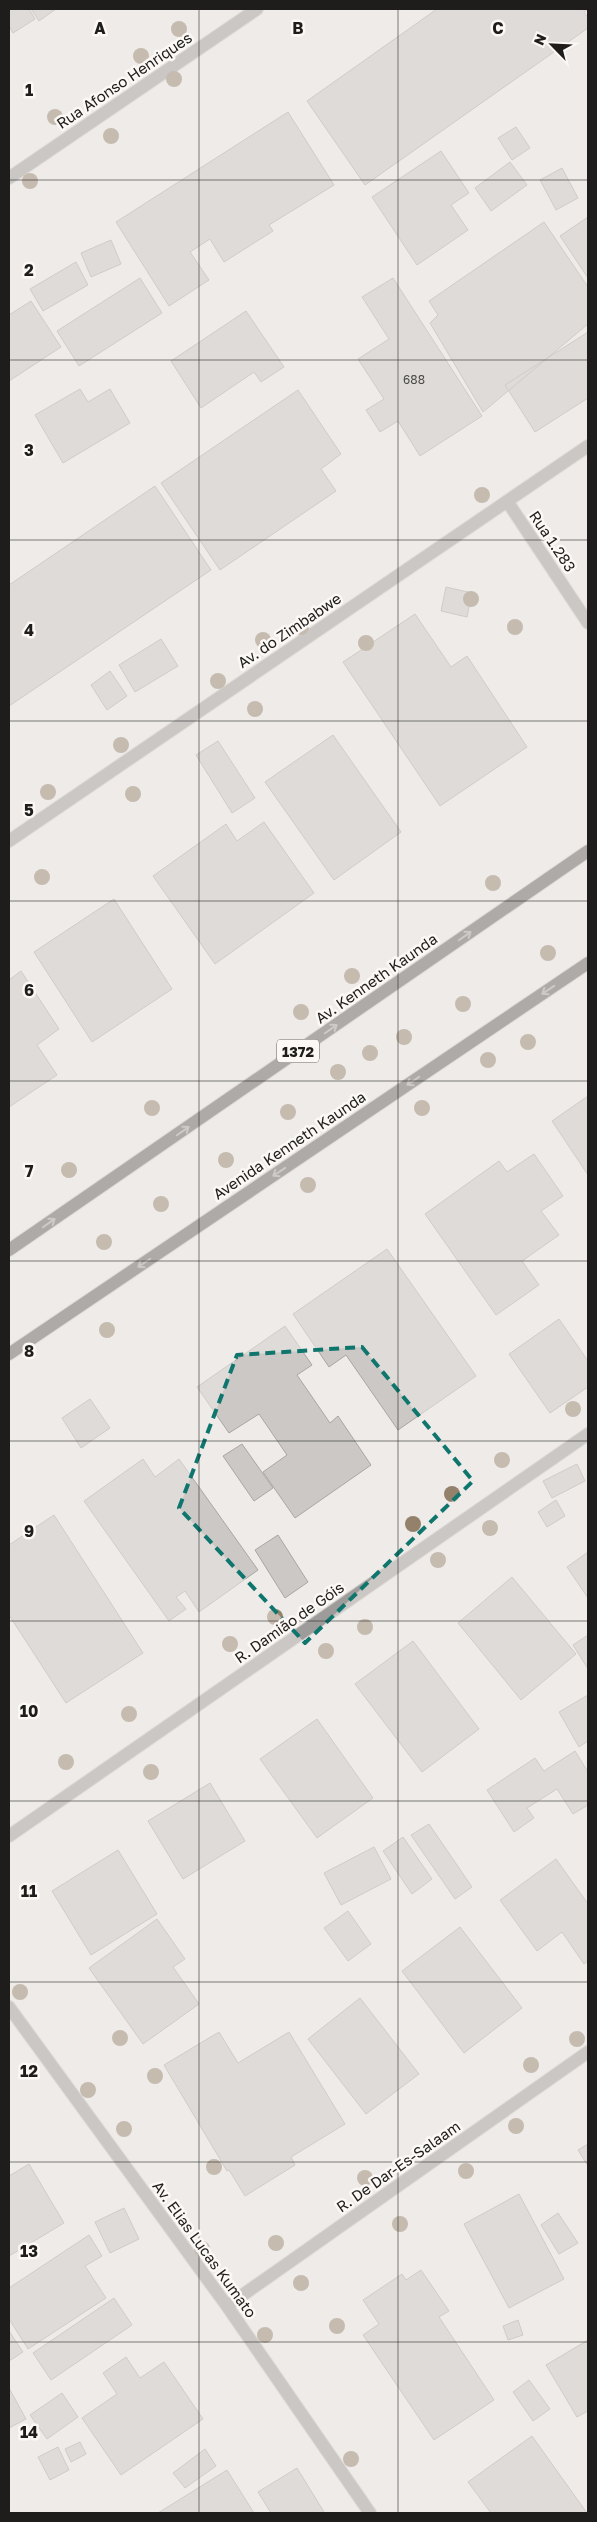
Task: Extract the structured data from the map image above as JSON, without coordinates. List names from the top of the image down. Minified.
{"streets":{"main road":["Av. Kenneth Kaunda","1372","Avenida Kenneth Kaunda"],"street":["Rua Afonso Henriques","Rua 1.283","Av. do Zimbabwe","R. Damião de Góis","R. De Dar-Es-Salaam","Av. Elias Lucas Kumato"]},"crossings":[["Rua 1.283","Av. do Zimbabwe"],["R. De Dar-Es-Salaam","Av. Elias Lucas Kumato"]],"one_way":["Av. Kenneth Kaunda","Avenida Kenneth Kaunda"],"house_numbers":["688"],"north":"top left","grid":{"columns":["A","B","C"],"rows":["1","2","3","4","5","6","7","8","9","10","11","12","13","14"]}}
